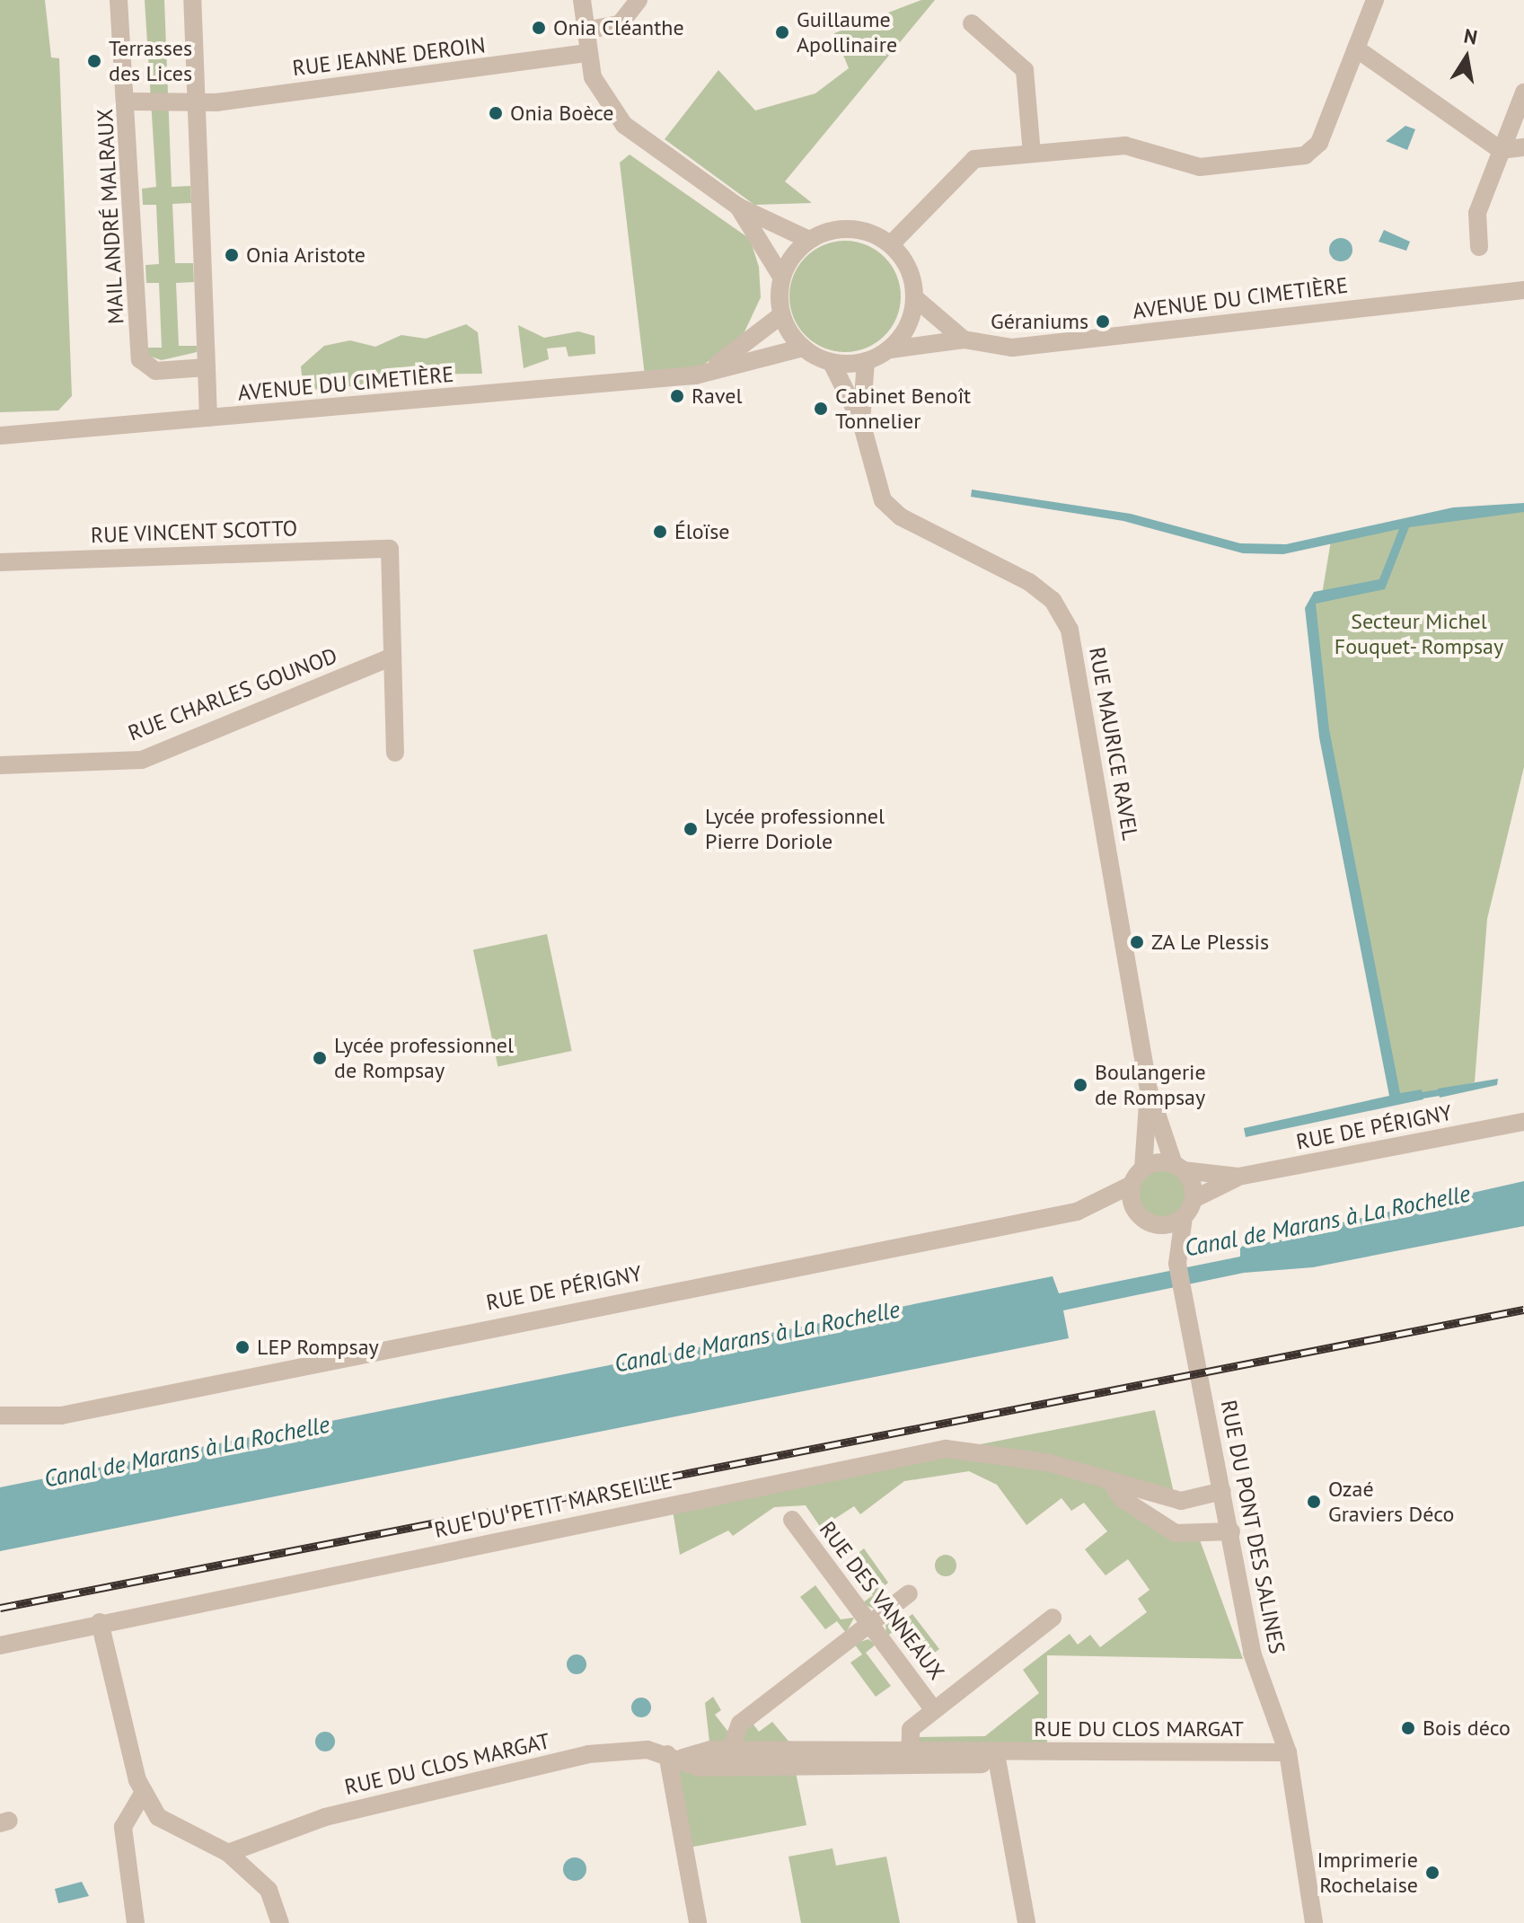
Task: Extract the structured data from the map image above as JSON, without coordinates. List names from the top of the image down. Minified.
{"streets":{"street":["RUE JEANNE DEROIN","MAIL ANDRÉ MALRAUX","AVENUE DU CIMETIÈRE","RUE VINCENT SCOTTO","RUE CHARLES GOUNOD","RUE MAURICE RAVEL","RUE DE PÉRIGNY","RUE DU PETIT MARSEILLE","RUE DU PONT DES SALINES","RUE DES VANNEAUX","RUE DU CLOS MARGAT"]},"crossings":[["RUE JEANNE DEROIN","MAIL ANDRÉ MALRAUX"],["AVENUE DU CIMETIÈRE","RUE MAURICE RAVEL"],["RUE VINCENT SCOTTO","RUE CHARLES GOUNOD"],["RUE MAURICE RAVEL","RUE DE PÉRIGNY"],["RUE MAURICE RAVEL","RUE DU PONT DES SALINES"],["RUE DE PÉRIGNY","RUE DU PONT DES SALINES"],["RUE DU PETIT MARSEILLE","RUE DU PONT DES SALINES"],["RUE DU PONT DES SALINES","RUE DU CLOS MARGAT"]],"water":["Canal de Marans à La Rochelle"],"parks":["Secteur Michel Fouquet- Rompsay"],"places":["Onia Cléanthe","Guillaume Apollinaire","Terrasses des Lices","Onia Boèce","Onia Aristote","Géraniums","Ravel","Cabinet Benoît Tonnelier","Éloïse","Lycée professionnel Pierre Doriole","ZA Le Plessis","Lycée professionnel de Rompsay","Boulangerie de Rompsay","LEP Rompsay","Ozaé Graviers Déco","Bois déco","Imprimerie Rochelaise"],"north":"top"}
